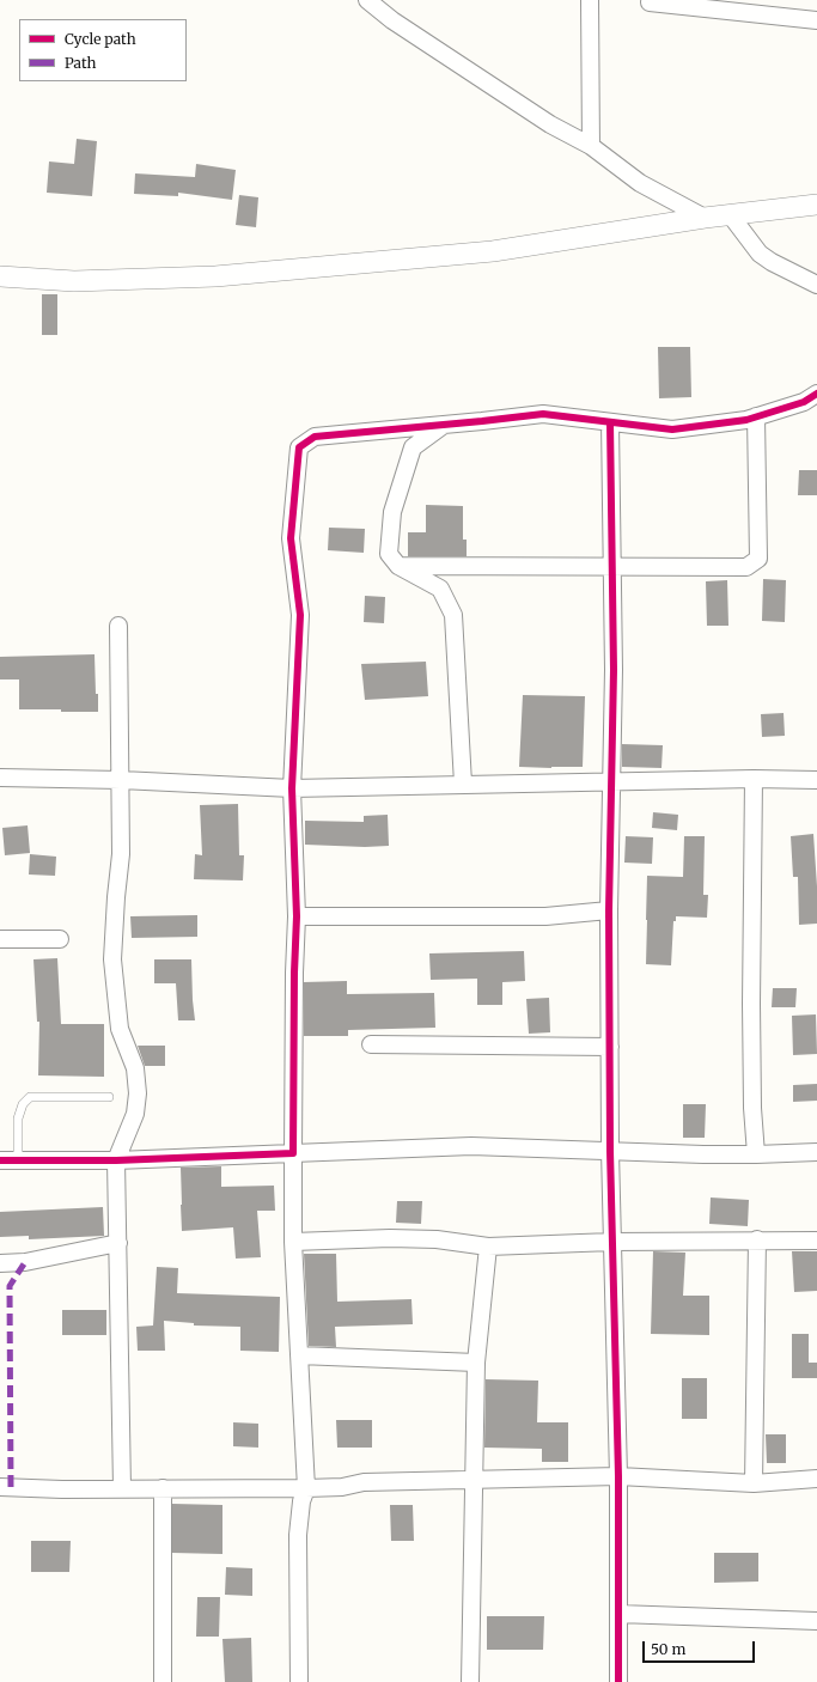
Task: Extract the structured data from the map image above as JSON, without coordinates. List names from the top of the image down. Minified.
{"legend":["Cycle path","Path"],"scale_bar":"50 m"}
